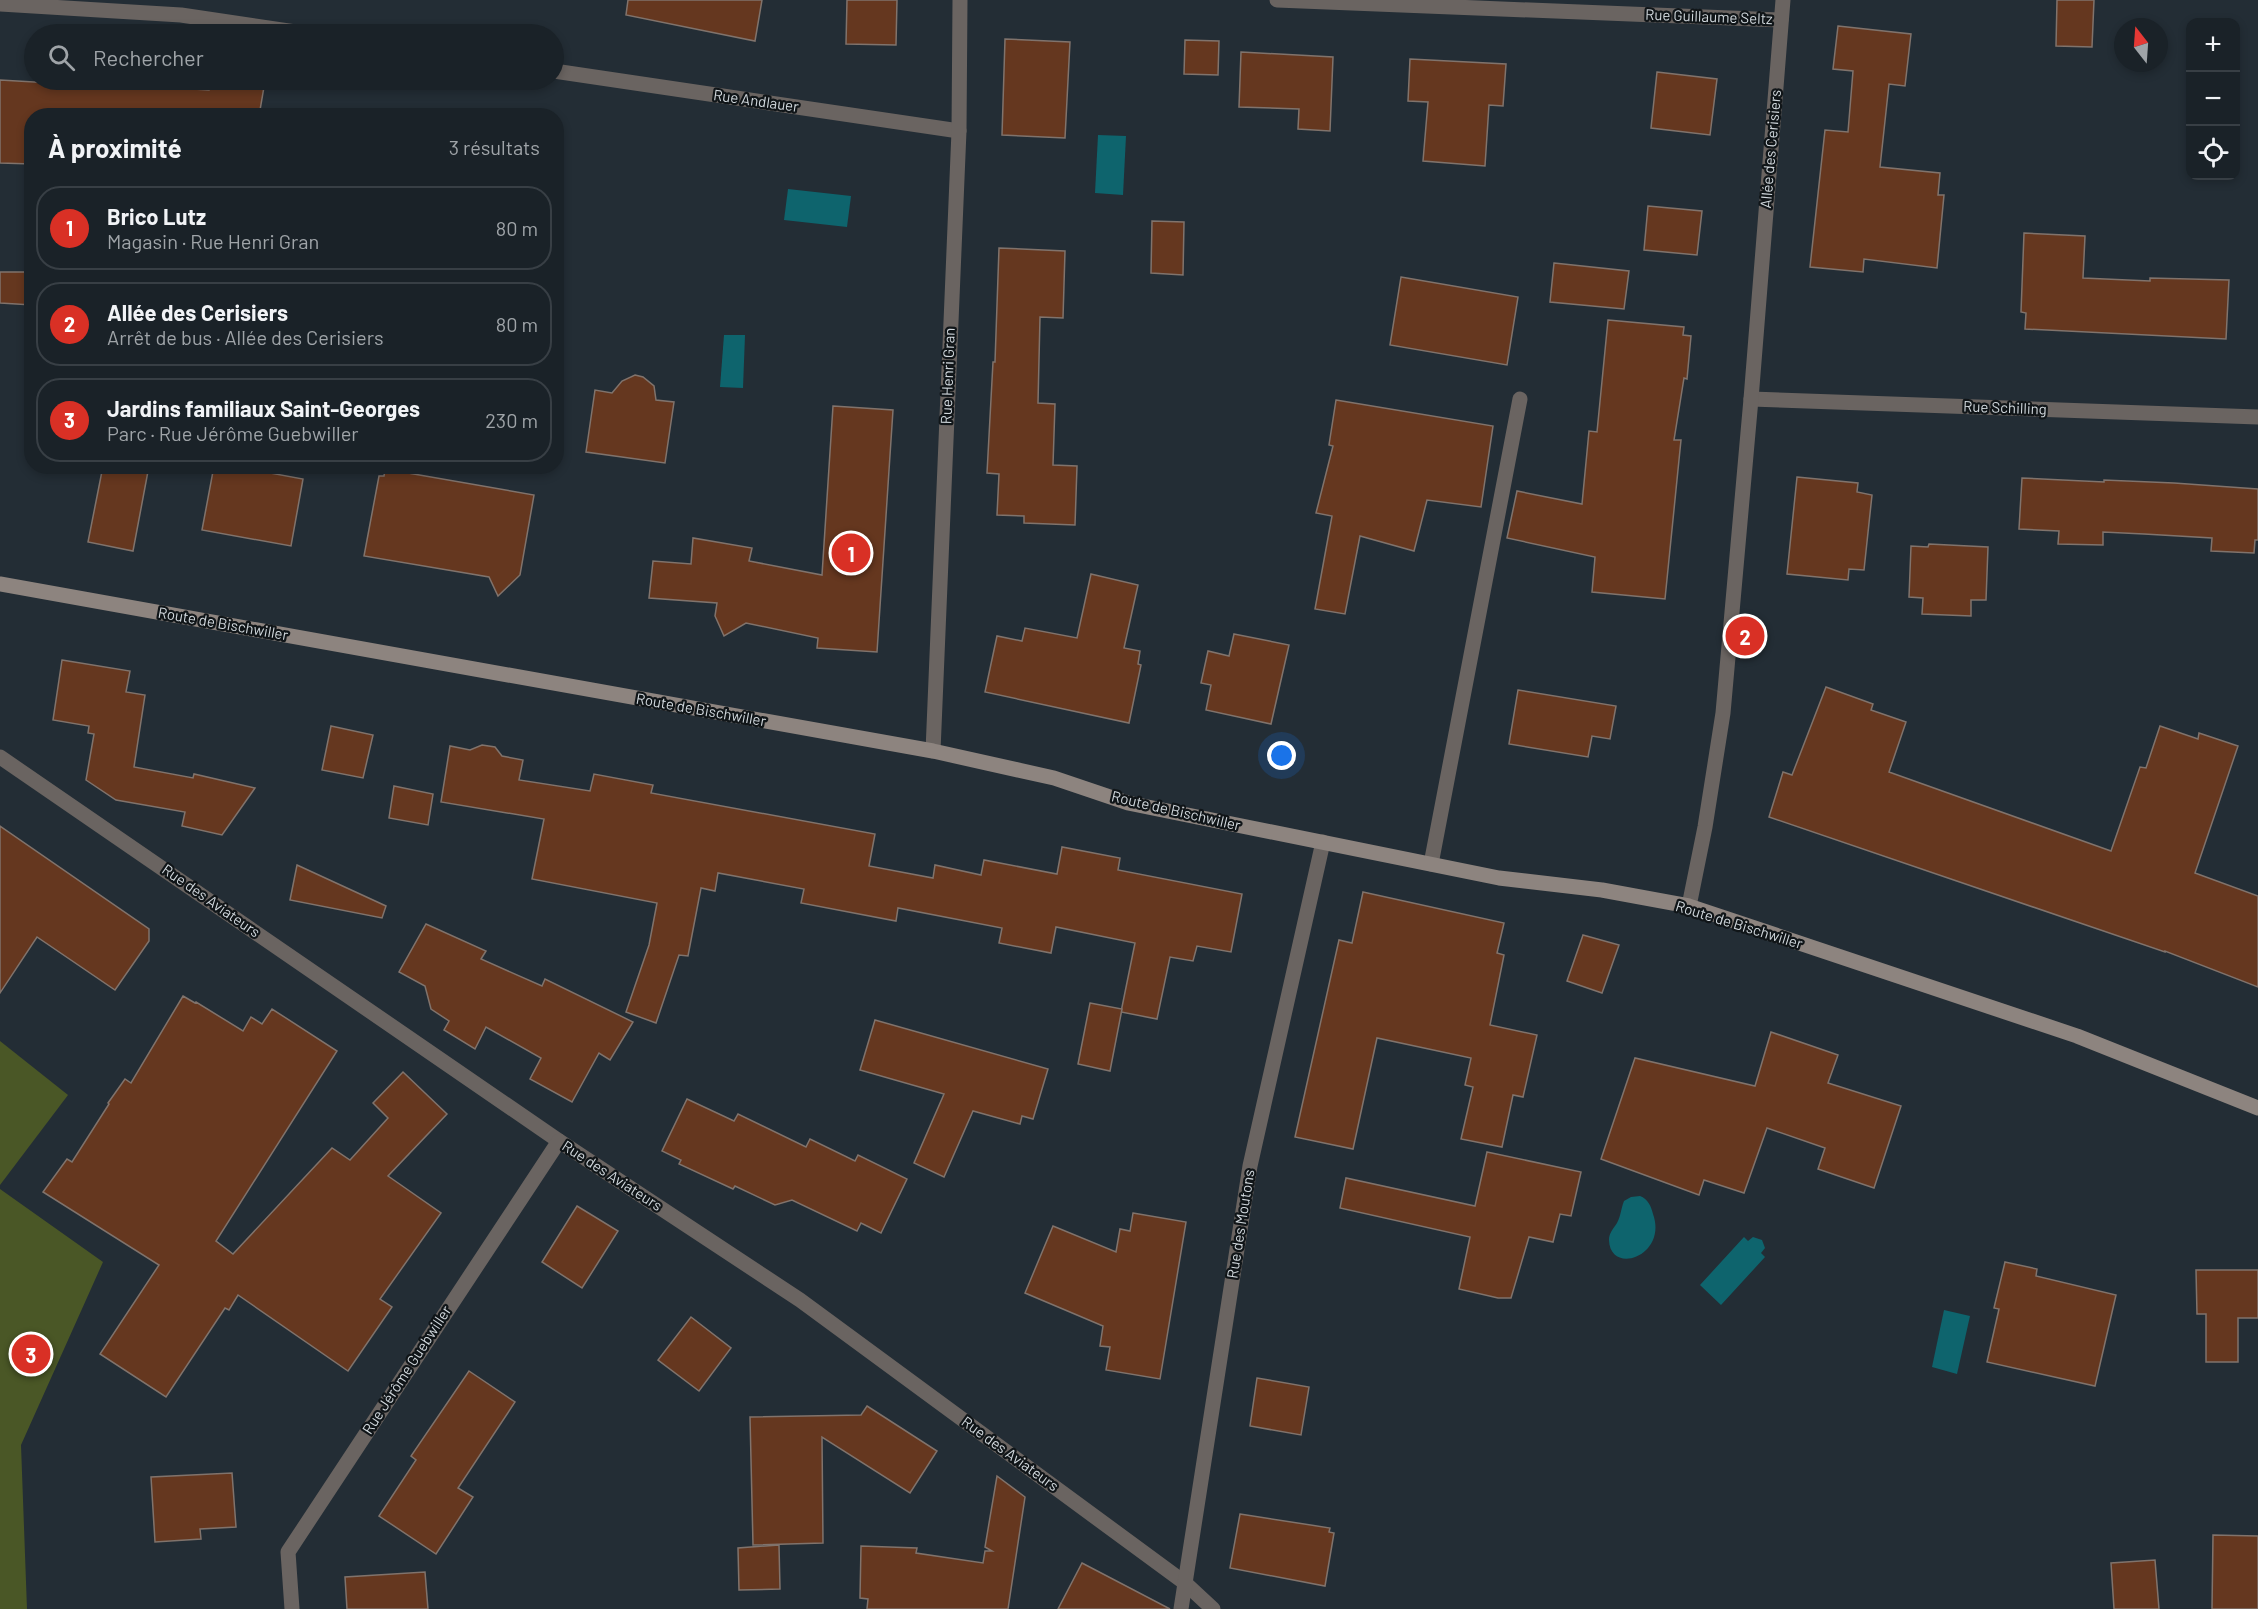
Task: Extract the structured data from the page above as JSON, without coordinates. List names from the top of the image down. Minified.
{"streets":{"street":["Rue Guillaume Seltz","Rue Andlauer","Allée des Cerisiers","Rue Henri Gran","Rue Schilling","Route de Bischwiller","Rue des Aviateurs","Rue des Moutons","Rue Jérôme Guebwiller"]},"crossings":[["Rue Guillaume Seltz","Allée des Cerisiers"],["Rue Andlauer","Rue Henri Gran"],["Allée des Cerisiers","Rue Schilling"],["Allée des Cerisiers","Route de Bischwiller"],["Rue Henri Gran","Route de Bischwiller"],["Route de Bischwiller","Rue des Moutons"],["Rue des Aviateurs","Rue des Moutons"],["Rue des Aviateurs","Rue Jérôme Guebwiller"]],"north":"top","page":{"map_buttons":["+","−"],"search":"Rechercher","heading":["À proximité","3 résultats"],"list":[{"mark":"1","name":"Brico Lutz","note":"Magasin · Rue Henri Gran","value":"80 m"},{"mark":"2","name":"Allée des Cerisiers","note":"Arrêt de bus · Allée des Cerisiers","value":"80 m"},{"mark":"3","name":"Jardins familiaux Saint-Georges","note":"Parc · Rue Jérôme Guebwiller","value":"230 m"}],"pins":["1","2","3"]}}
